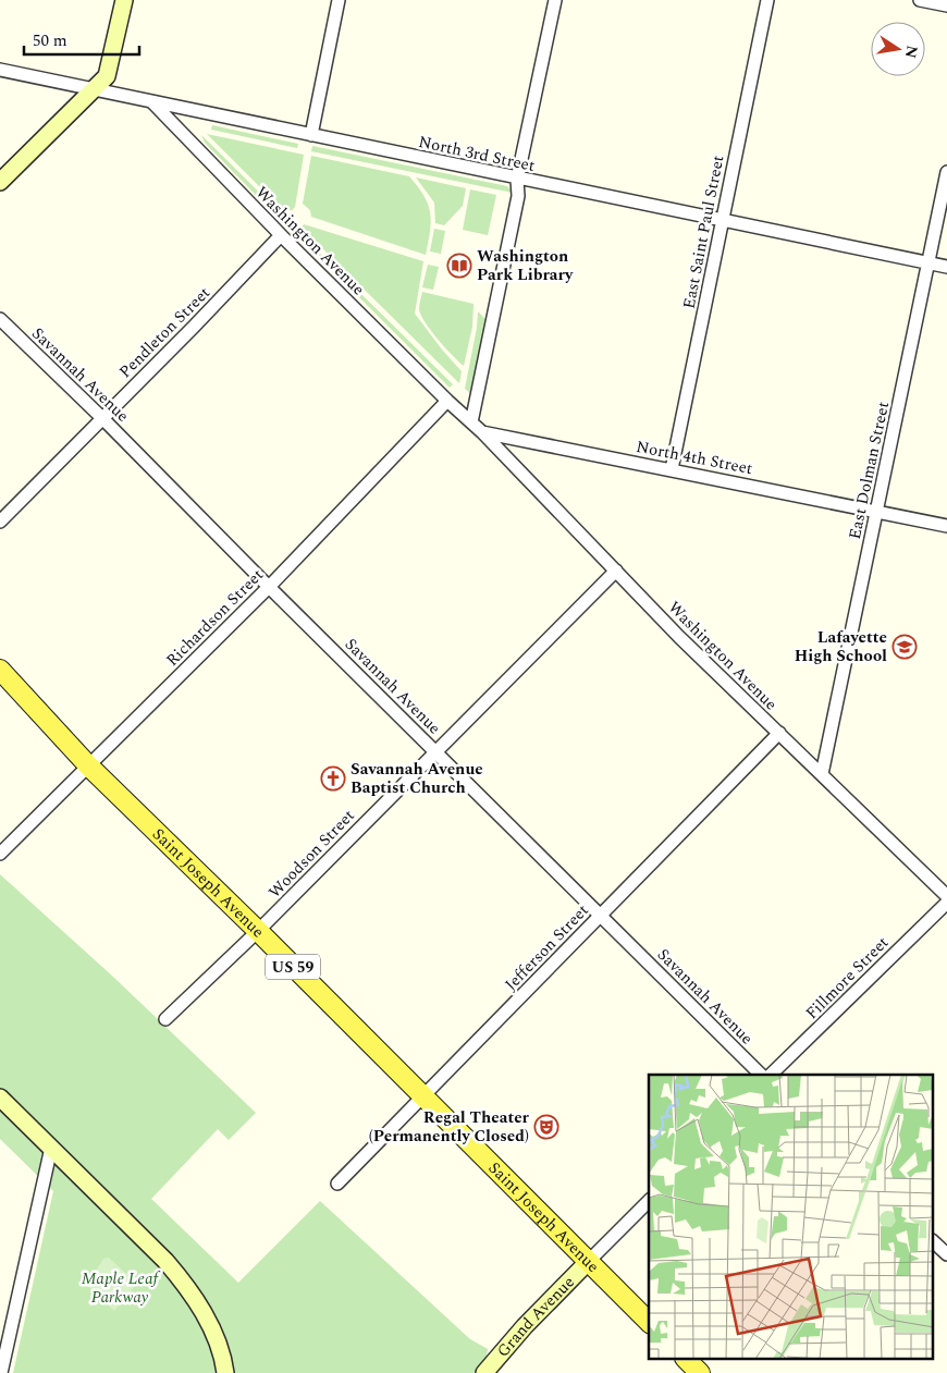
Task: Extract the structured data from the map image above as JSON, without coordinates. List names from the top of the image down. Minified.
{"streets":{"main road":["Saint Joseph Avenue","US 59"],"street":["North 3rd Street","East Saint Paul Street","Washington Avenue","Pendleton Street","Savannah Avenue","North 4th Street","East Dolman Street","Richardson Street","Woodson Street","Jefferson Street","Fillmore Street","Grand Avenue"]},"crossings":[["North 3rd Street","East Saint Paul Street"],["North 3rd Street","Washington Avenue"],["North 3rd Street","East Dolman Street"],["East Saint Paul Street","North 4th Street"],["Washington Avenue","Pendleton Street"],["Washington Avenue","North 4th Street"],["Washington Avenue","East Dolman Street"],["Washington Avenue","Richardson Street"],["Washington Avenue","Woodson Street"],["Washington Avenue","Jefferson Street"],["Pendleton Street","Savannah Avenue"],["Savannah Avenue","Richardson Street"],["Savannah Avenue","Woodson Street"],["Savannah Avenue","Jefferson Street"],["North 4th Street","East Dolman Street"],["North 4th Street","Richardson Street"],["Richardson Street","Saint Joseph Avenue"],["Woodson Street","Saint Joseph Avenue"],["Saint Joseph Avenue","Jefferson Street"],["Saint Joseph Avenue","Grand Avenue"]],"parks":["Maple Leaf Parkway"],"places":{"library":["Washington Park Library"],"school or university":["Lafayette High School"],"church":["Savannah Avenue Baptist Church"],"theatre":["Regal Theater (Permanently Closed)"]},"scale_bar":"50 m","north":"right"}
